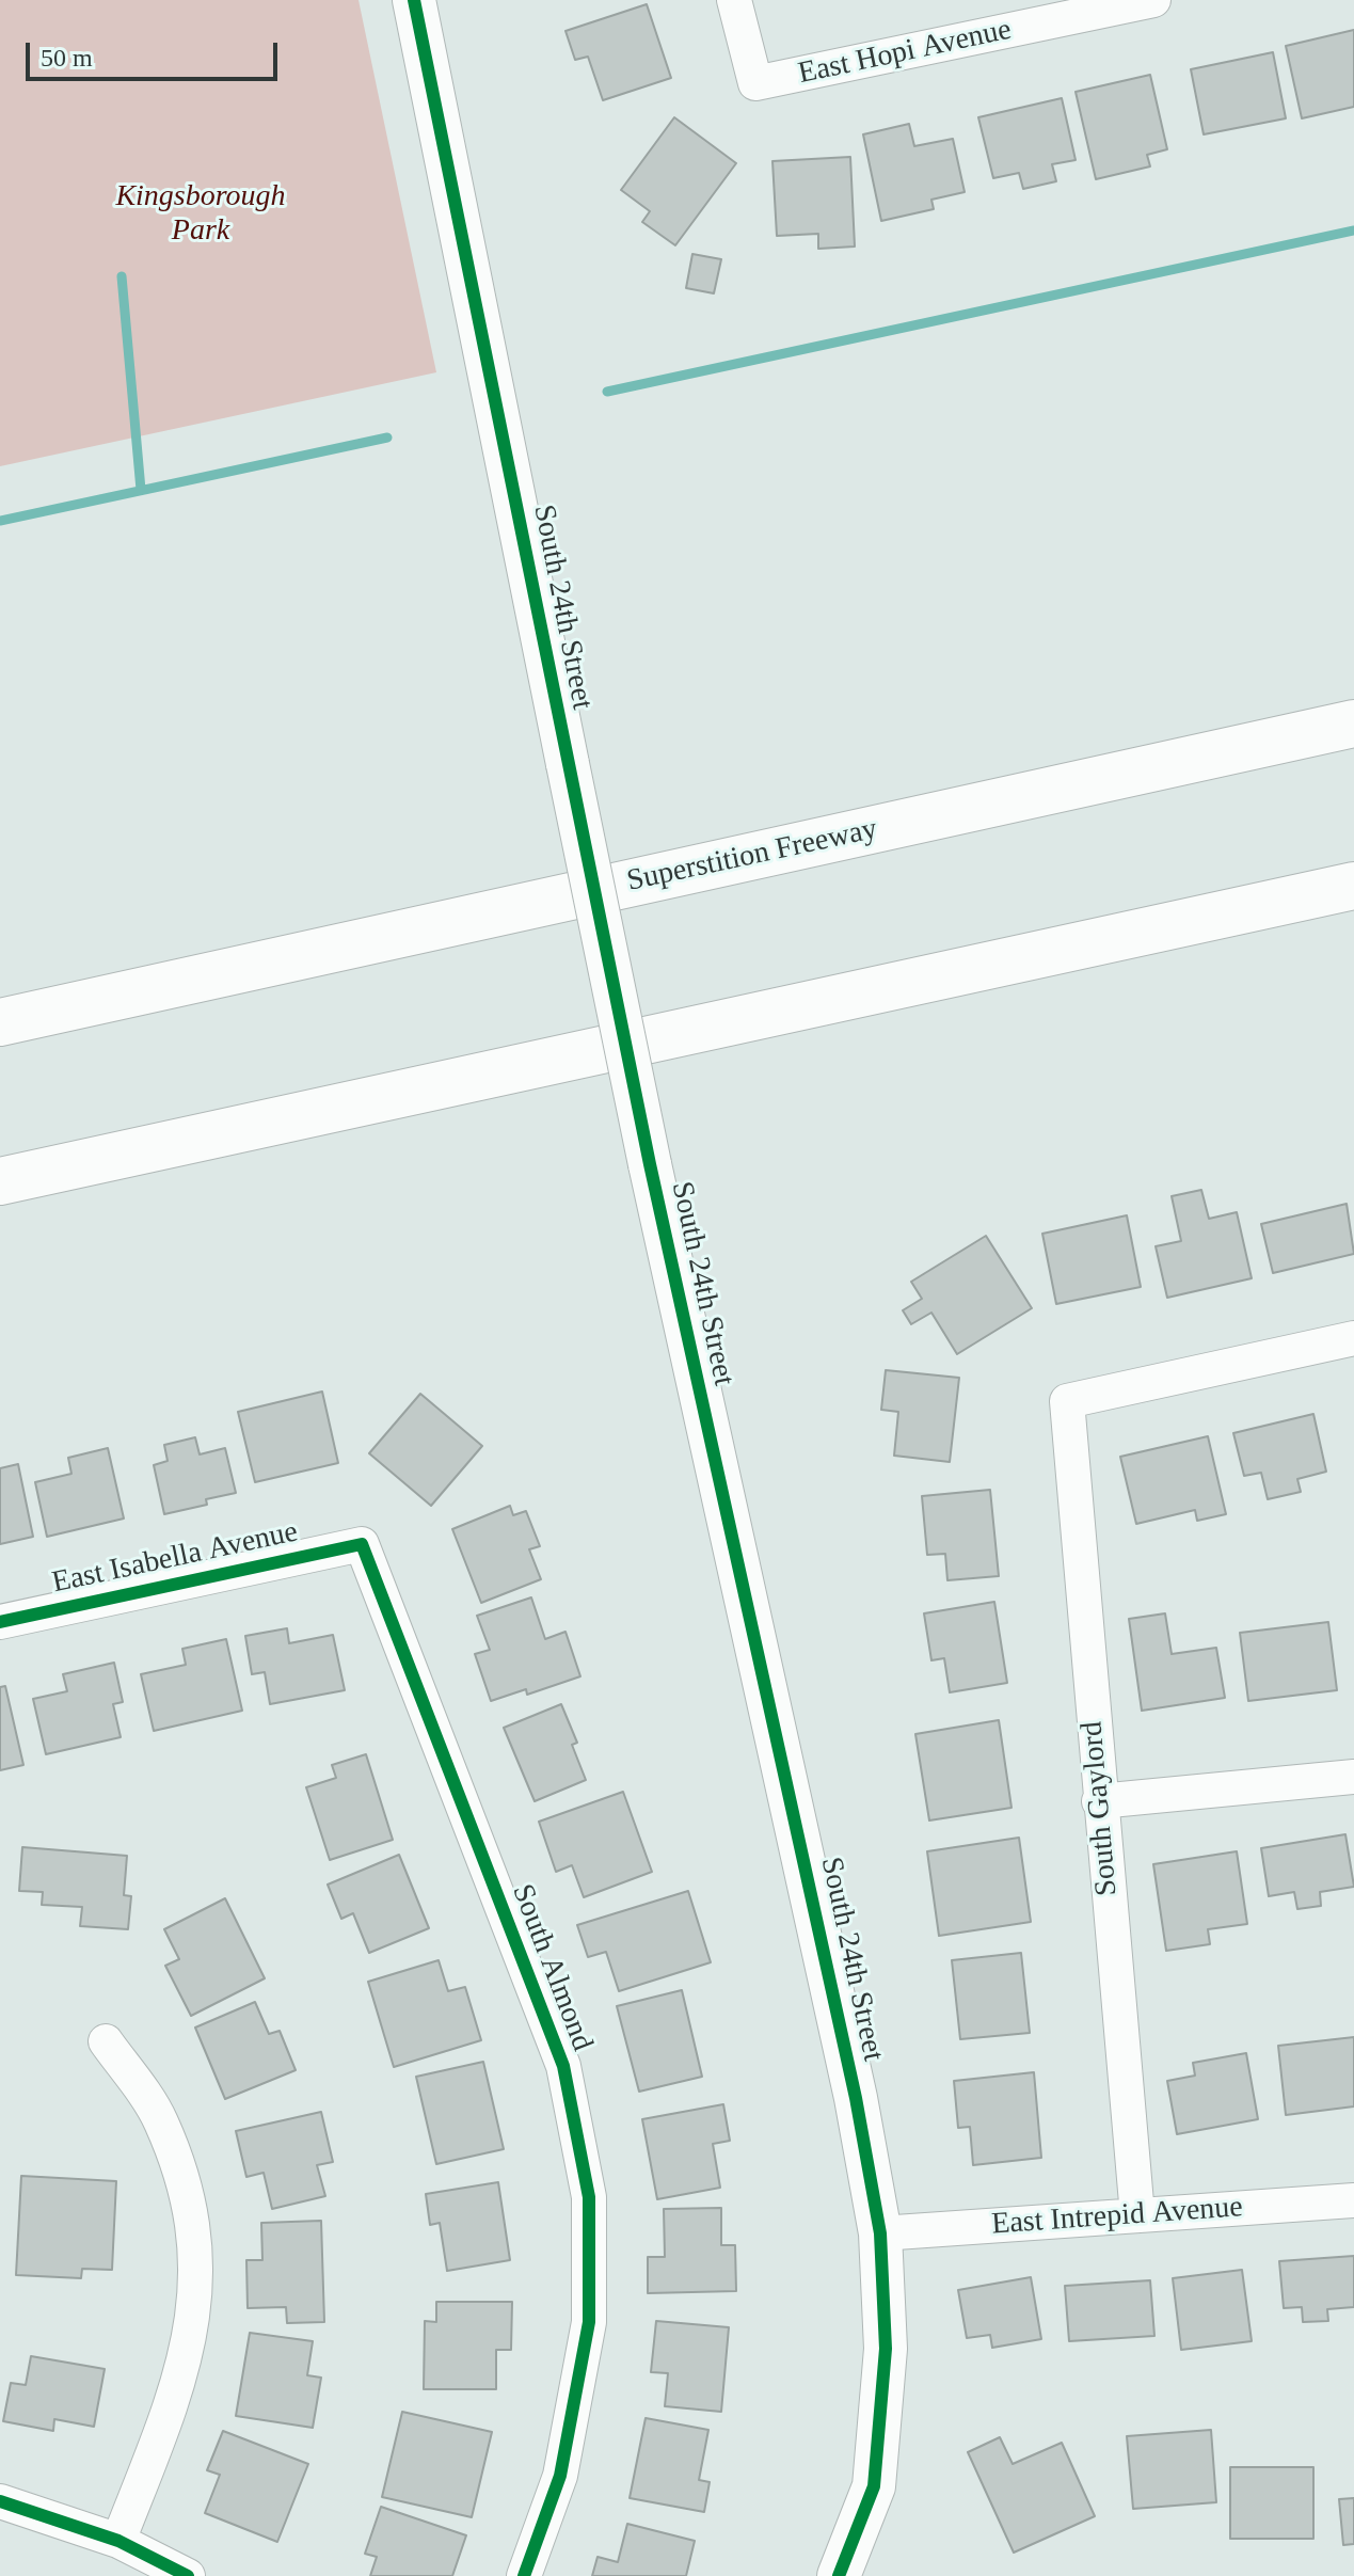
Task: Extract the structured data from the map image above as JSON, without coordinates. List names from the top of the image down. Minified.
{"streets":{"highway":["Superstition Freeway"],"street":["East Hopi Avenue","South 24th Street","East Isabella Avenue","South Gaylord","South Almond","East Intrepid Avenue"]},"crossings":[["South 24th Street","East Intrepid Avenue"],["East Isabella Avenue","South Almond"],["South Gaylord","East Intrepid Avenue"]],"parks":["Kingsborough Park"],"scale_bar":"50 m"}
